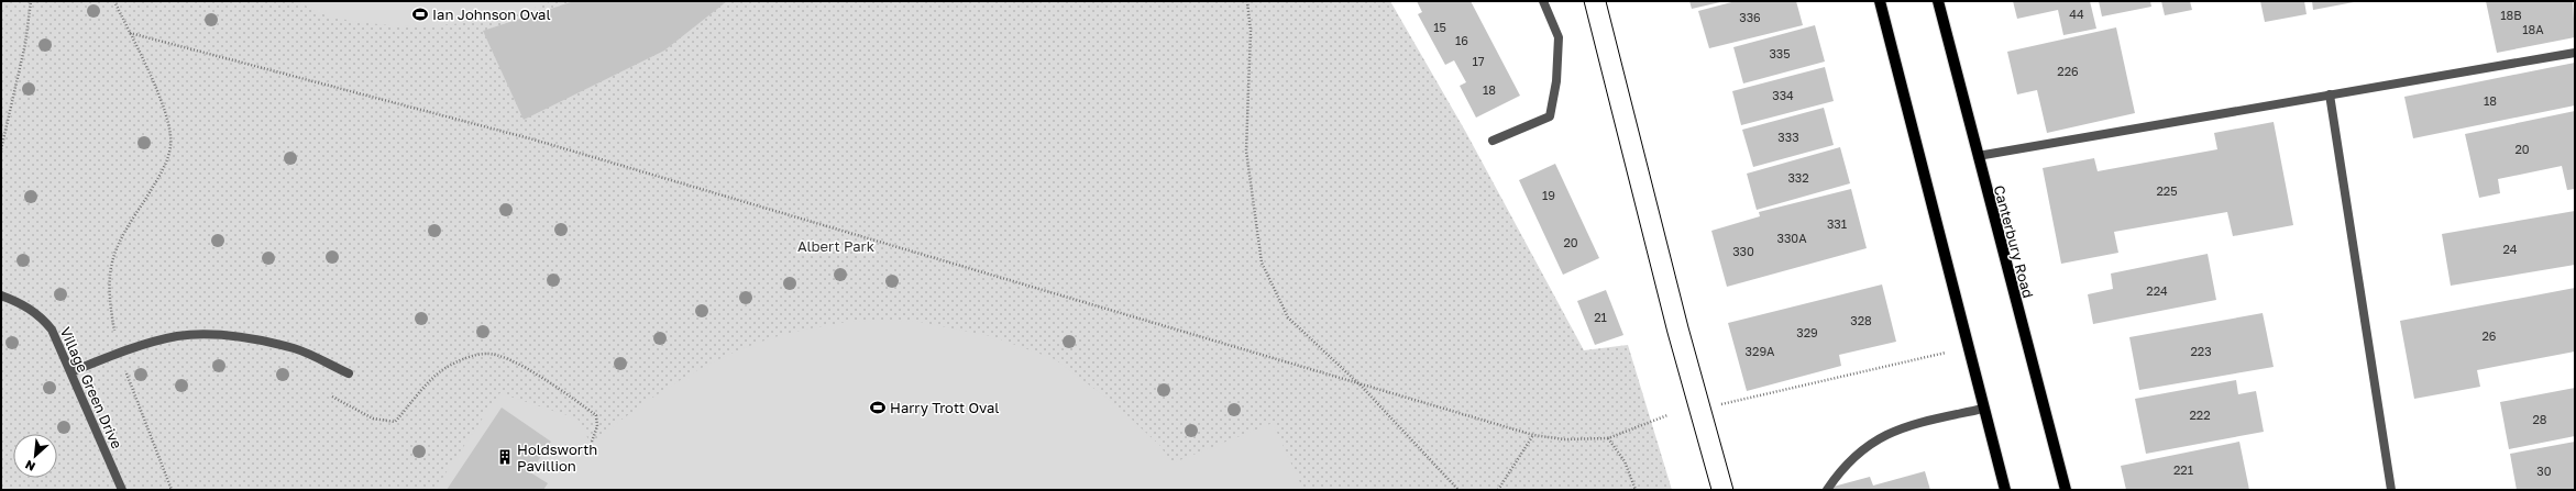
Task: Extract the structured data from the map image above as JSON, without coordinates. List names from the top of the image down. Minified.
{"streets":{"main road":["Canterbury Road"],"street":["Village Green Drive"]},"parks":["Albert Park"],"places":{"sports":["Ian Johnson Oval","Harry Trott Oval"],"building":["Holdsworth Pavillion"]},"house_numbers":["44","18B","336","15","18A","16","335","17","226","18","334","18","333","20","332","225","19","331","330A","20","24","330","224","21","328","329","26","329A","223","222","28","221","30"],"north":"bottom left"}
